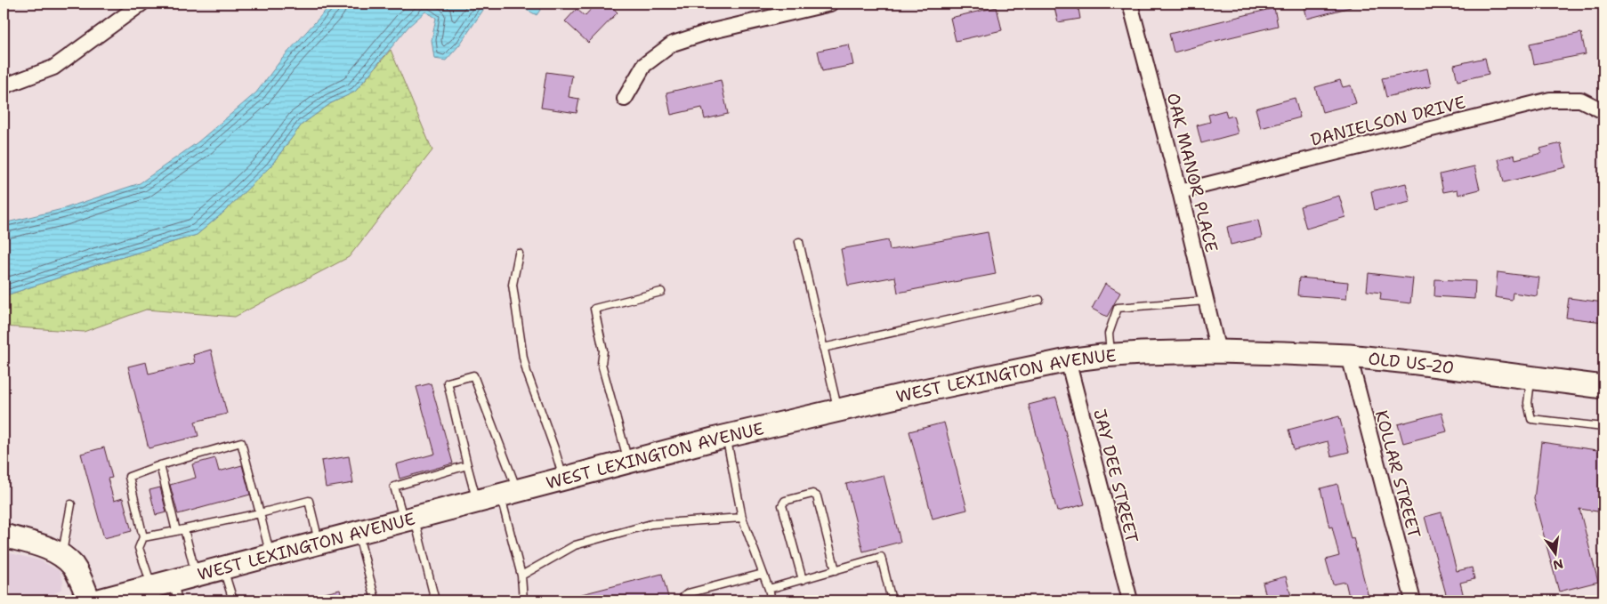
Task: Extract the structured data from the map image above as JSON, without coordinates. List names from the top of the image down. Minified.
{"streets":{"main road":["OLD US-20","WEST LEXINGTON AVENUE"],"street":["DANIELSON DRIVE","OAK MANOR PLACE","KOLLAR STREET","JAY DEE STREET"]},"crossings":[["DANIELSON DRIVE","OAK MANOR PLACE"],["OAK MANOR PLACE","OLD US-20"],["OAK MANOR PLACE","WEST LEXINGTON AVENUE"],["OLD US-20","WEST LEXINGTON AVENUE"],["OLD US-20","KOLLAR STREET"],["WEST LEXINGTON AVENUE","JAY DEE STREET"]],"north":"bottom"}
